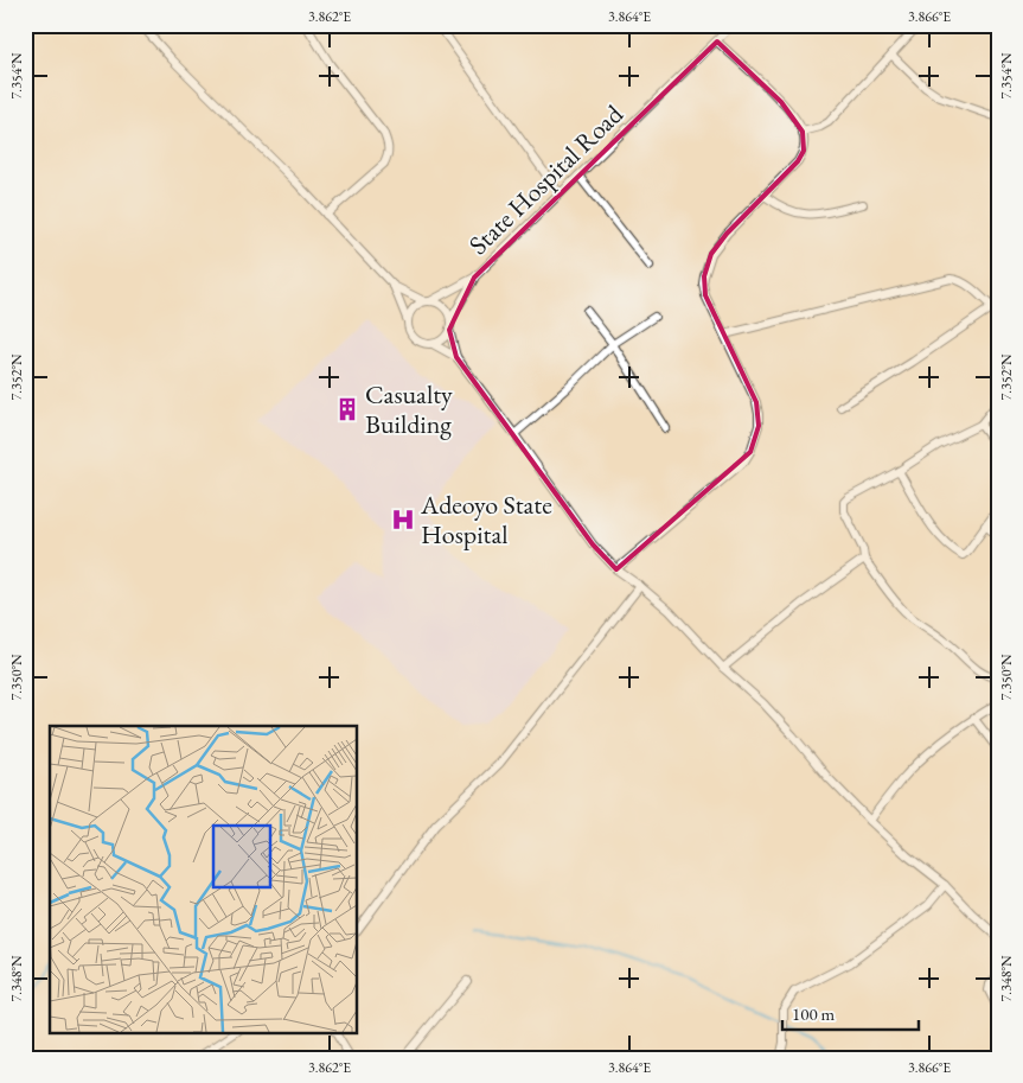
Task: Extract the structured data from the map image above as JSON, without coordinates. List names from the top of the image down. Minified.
{"streets":{"street":["State Hospital Road"]},"places":{"building":["Casualty Building"],"hospital":["Adeoyo State Hospital"]},"scale_bar":"100 m","coordinates":["3.862°E","3.864°E","3.866°E","7.354°N","7.352°N","7.350°N","7.348°N"]}
